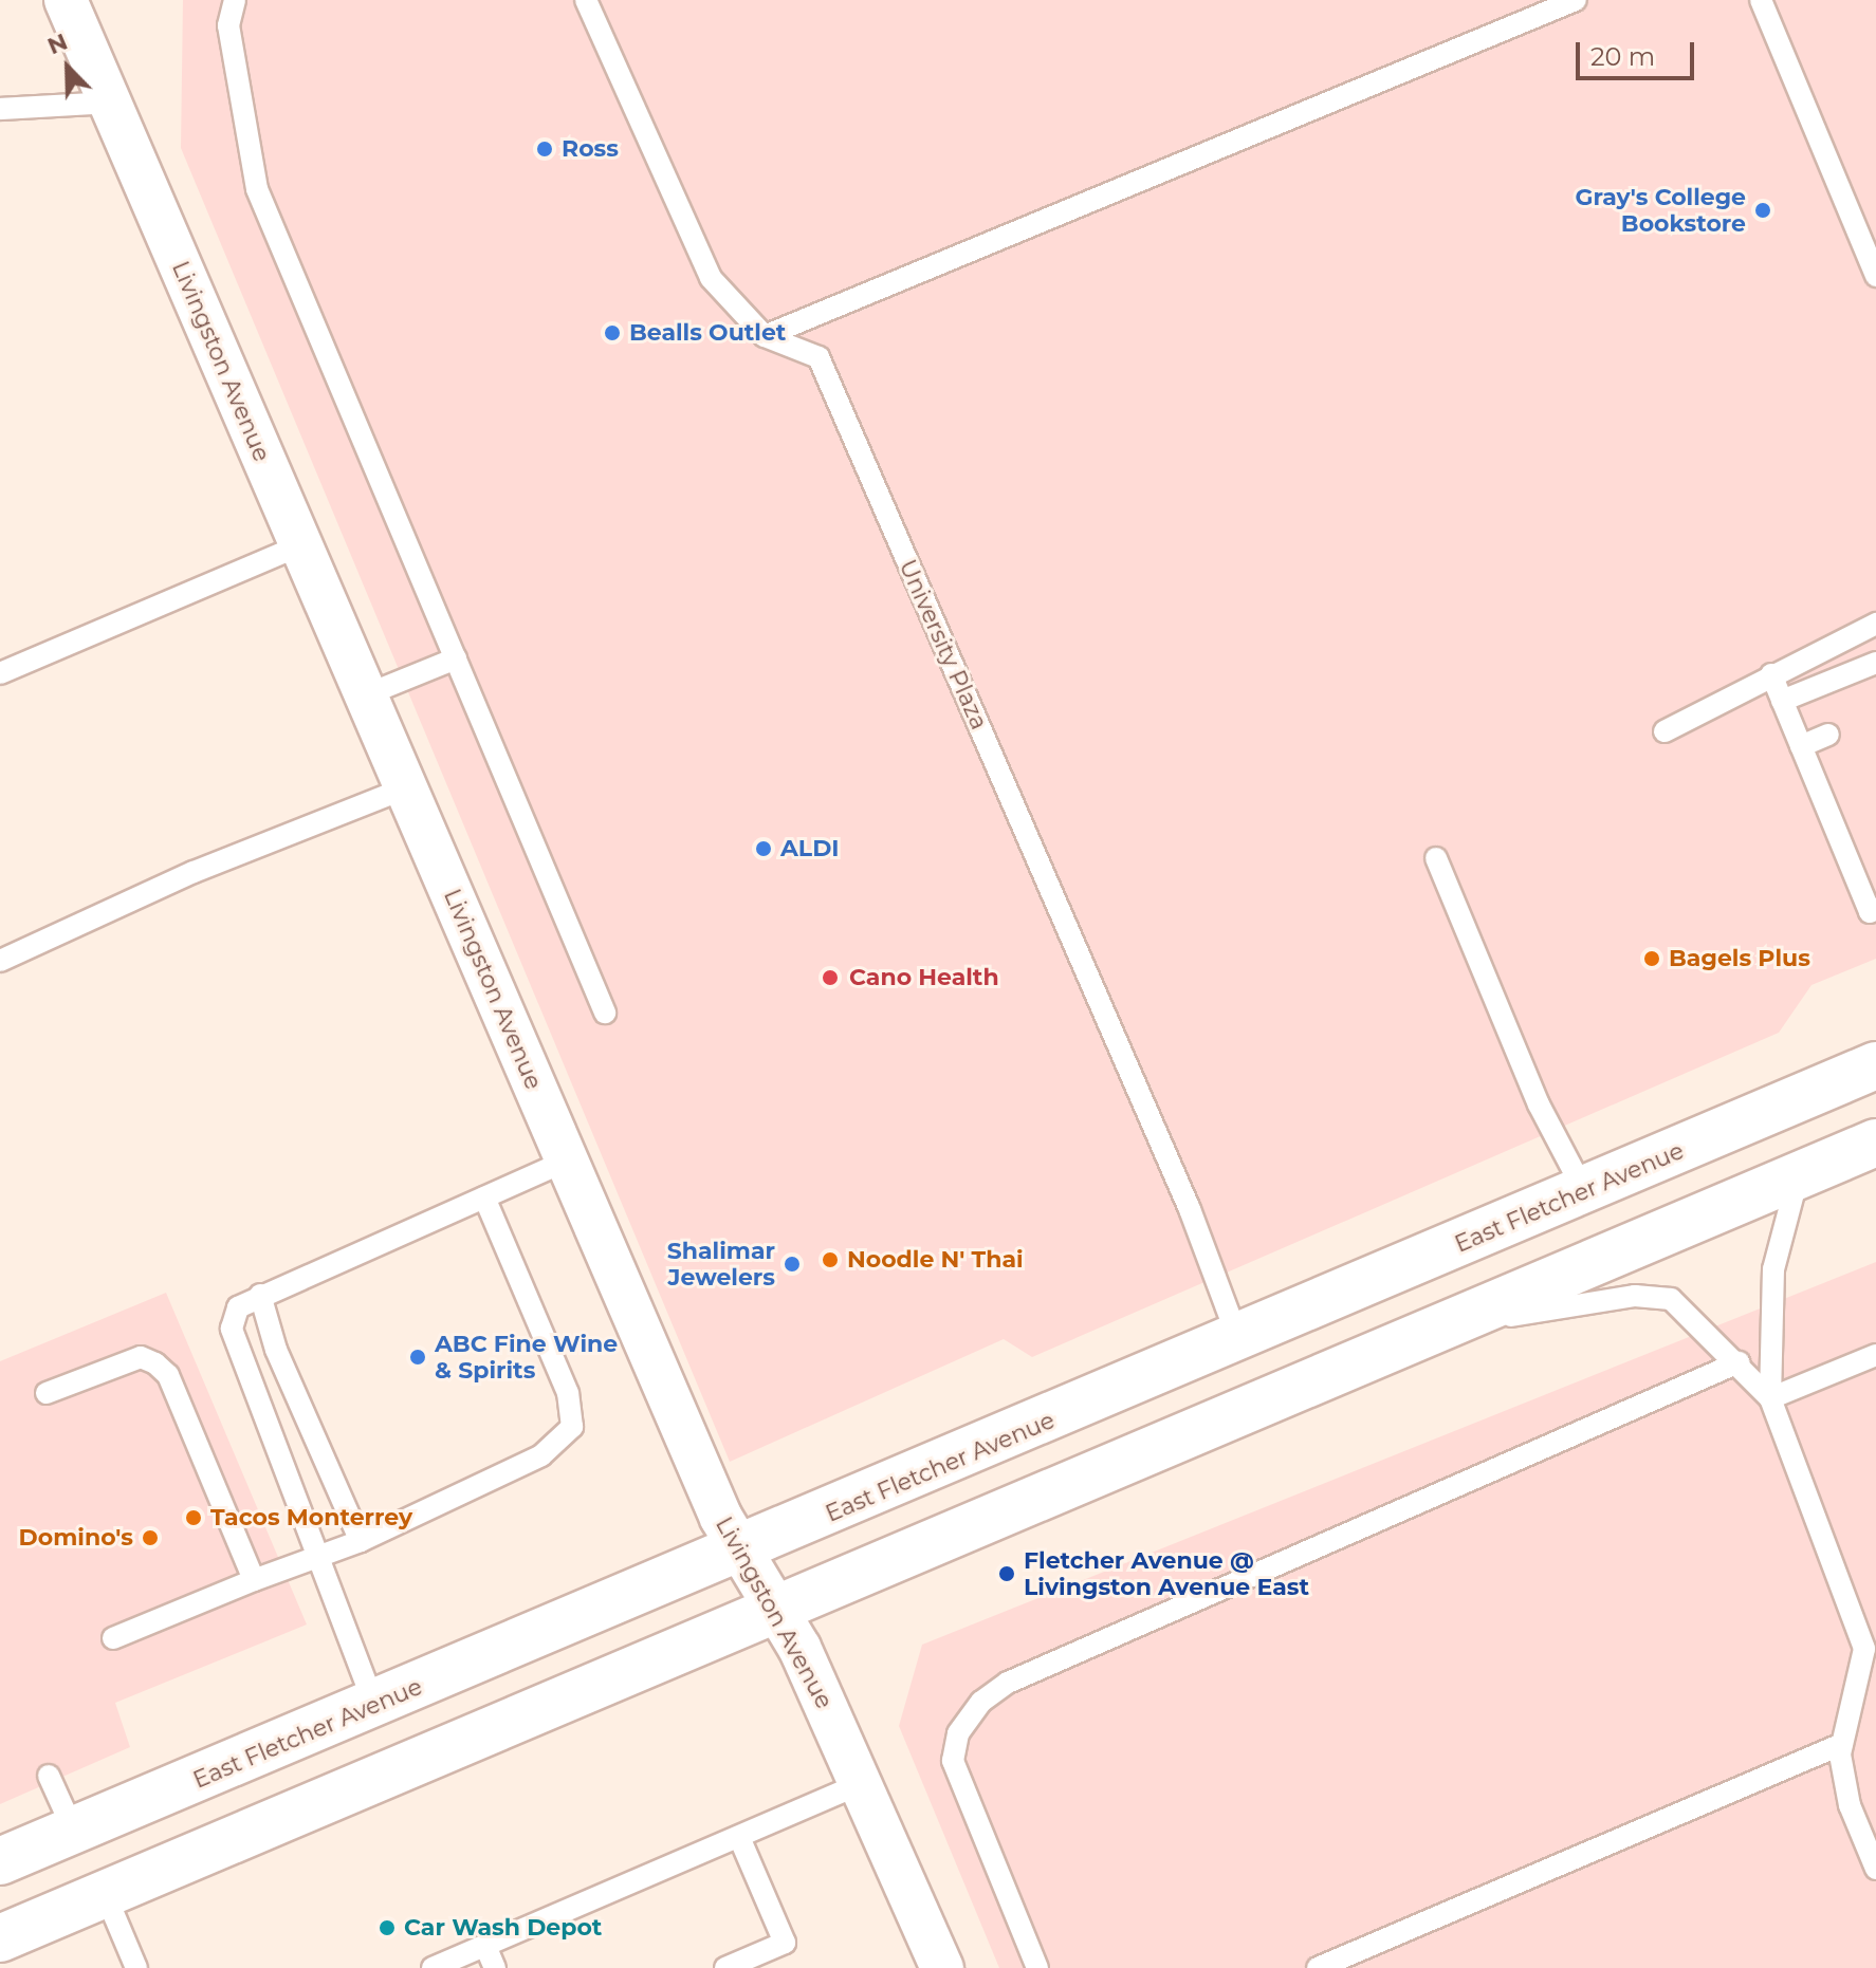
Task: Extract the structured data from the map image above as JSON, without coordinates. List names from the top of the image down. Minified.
{"streets":{"main road":["East Fletcher Avenue"],"street":["Livingston Avenue"],"lane":["University Plaza"]},"crossings":[["Livingston Avenue","East Fletcher Avenue"],["University Plaza","East Fletcher Avenue"]],"places":["Ross","Gray's College Bookstore","Bealls Outlet","ALDI","Bagels Plus","Cano Health","Noodle N' Thai","Shalimar Jewelers","ABC Fine Wine & Spirits","Tacos Monterrey","Domino's","Fletcher Avenue @ Livingston Avenue East","Car Wash Depot"],"scale_bar":"20 m","north":"top left"}
